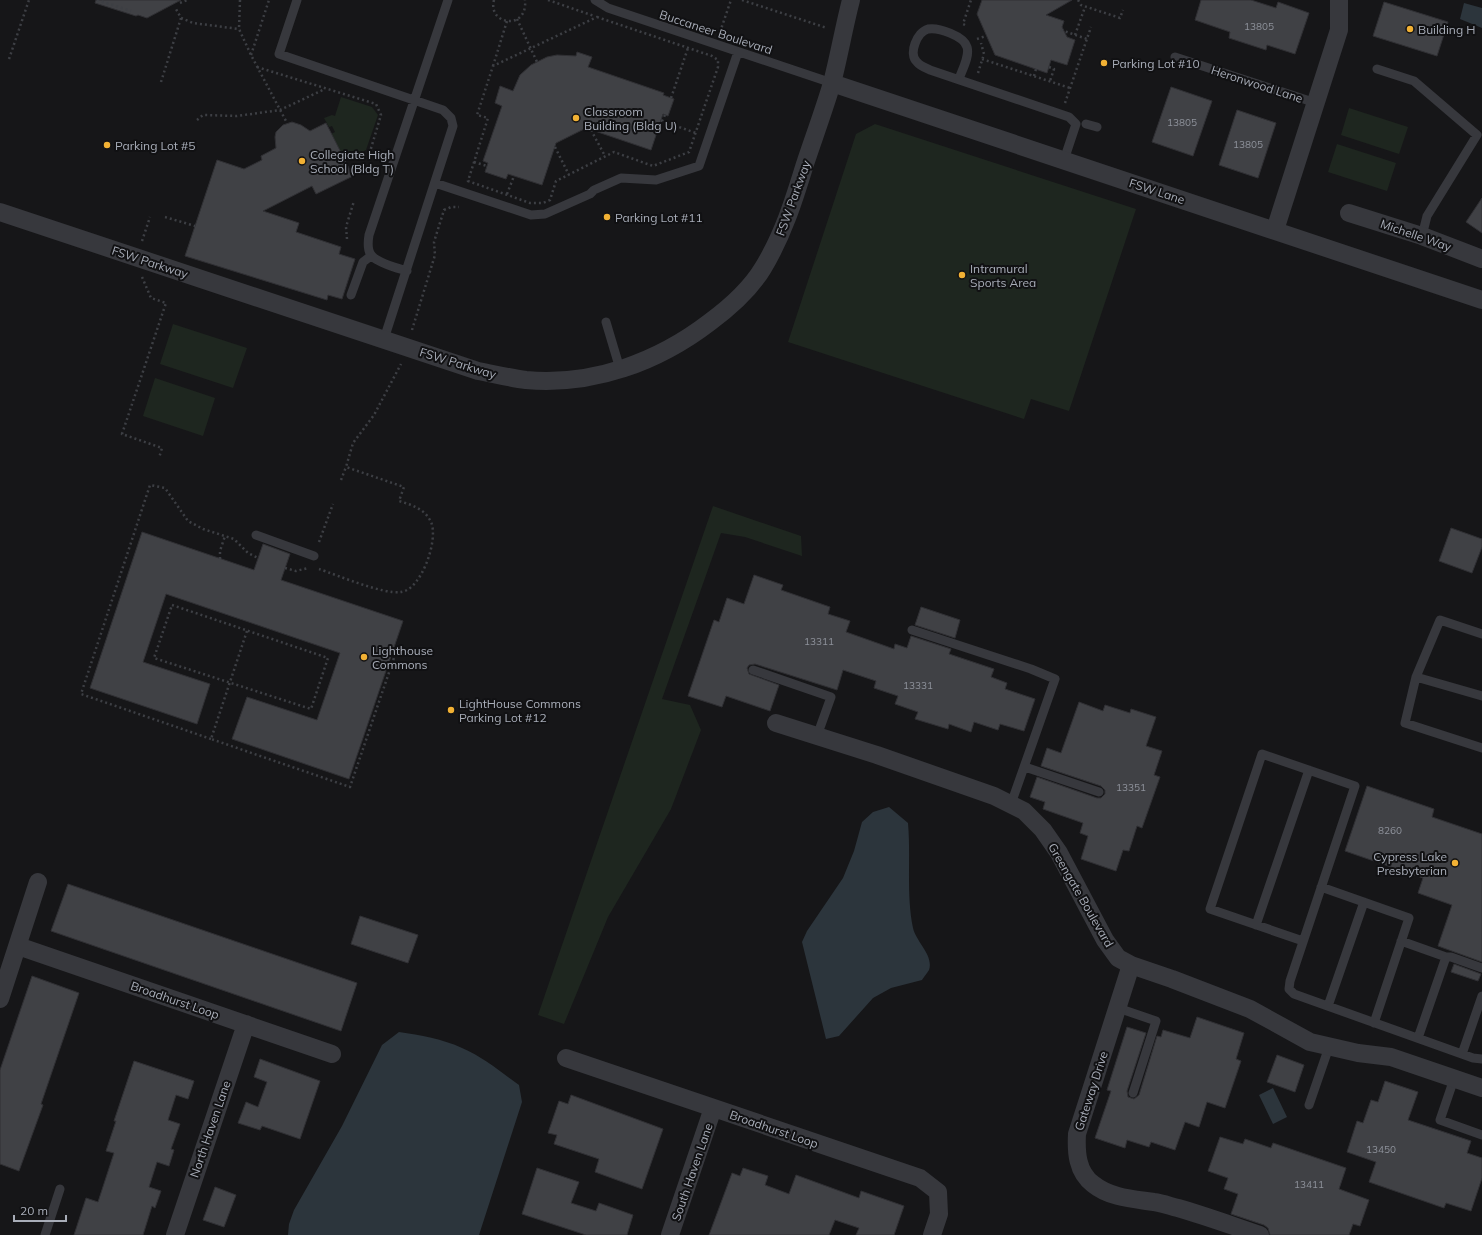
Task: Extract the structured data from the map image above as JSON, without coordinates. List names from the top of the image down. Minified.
{"streets":{"street":["Heronwood Lane","FSW Lane","FSW Parkway","Michelle Way","Greengate Boulevard","Broadhurst Loop","Gateway Drive","North Haven Lane","South Haven Lane"],"lane":["Buccaneer Boulevard"]},"crossings":[["Buccaneer Boulevard","FSW Lane"],["Buccaneer Boulevard","FSW Parkway"],["Heronwood Lane","FSW Lane"],["FSW Lane","FSW Parkway"],["Greengate Boulevard","Gateway Drive"],["Broadhurst Loop","North Haven Lane"],["Broadhurst Loop","South Haven Lane"]],"places":["Building H","Parking Lot #10","Classroom Building (Bldg U)","Parking Lot #5","Collegiate High School (Bldg T)","Parking Lot #11","Intramural Sports Area","Lighthouse Commons","LightHouse Commons Parking Lot #12","Cypress Lake Presbyterian"],"house_numbers":["13805","13805","13805","13311","13331","13351","8260","13450","13411"],"scale_bar":"20 m"}
